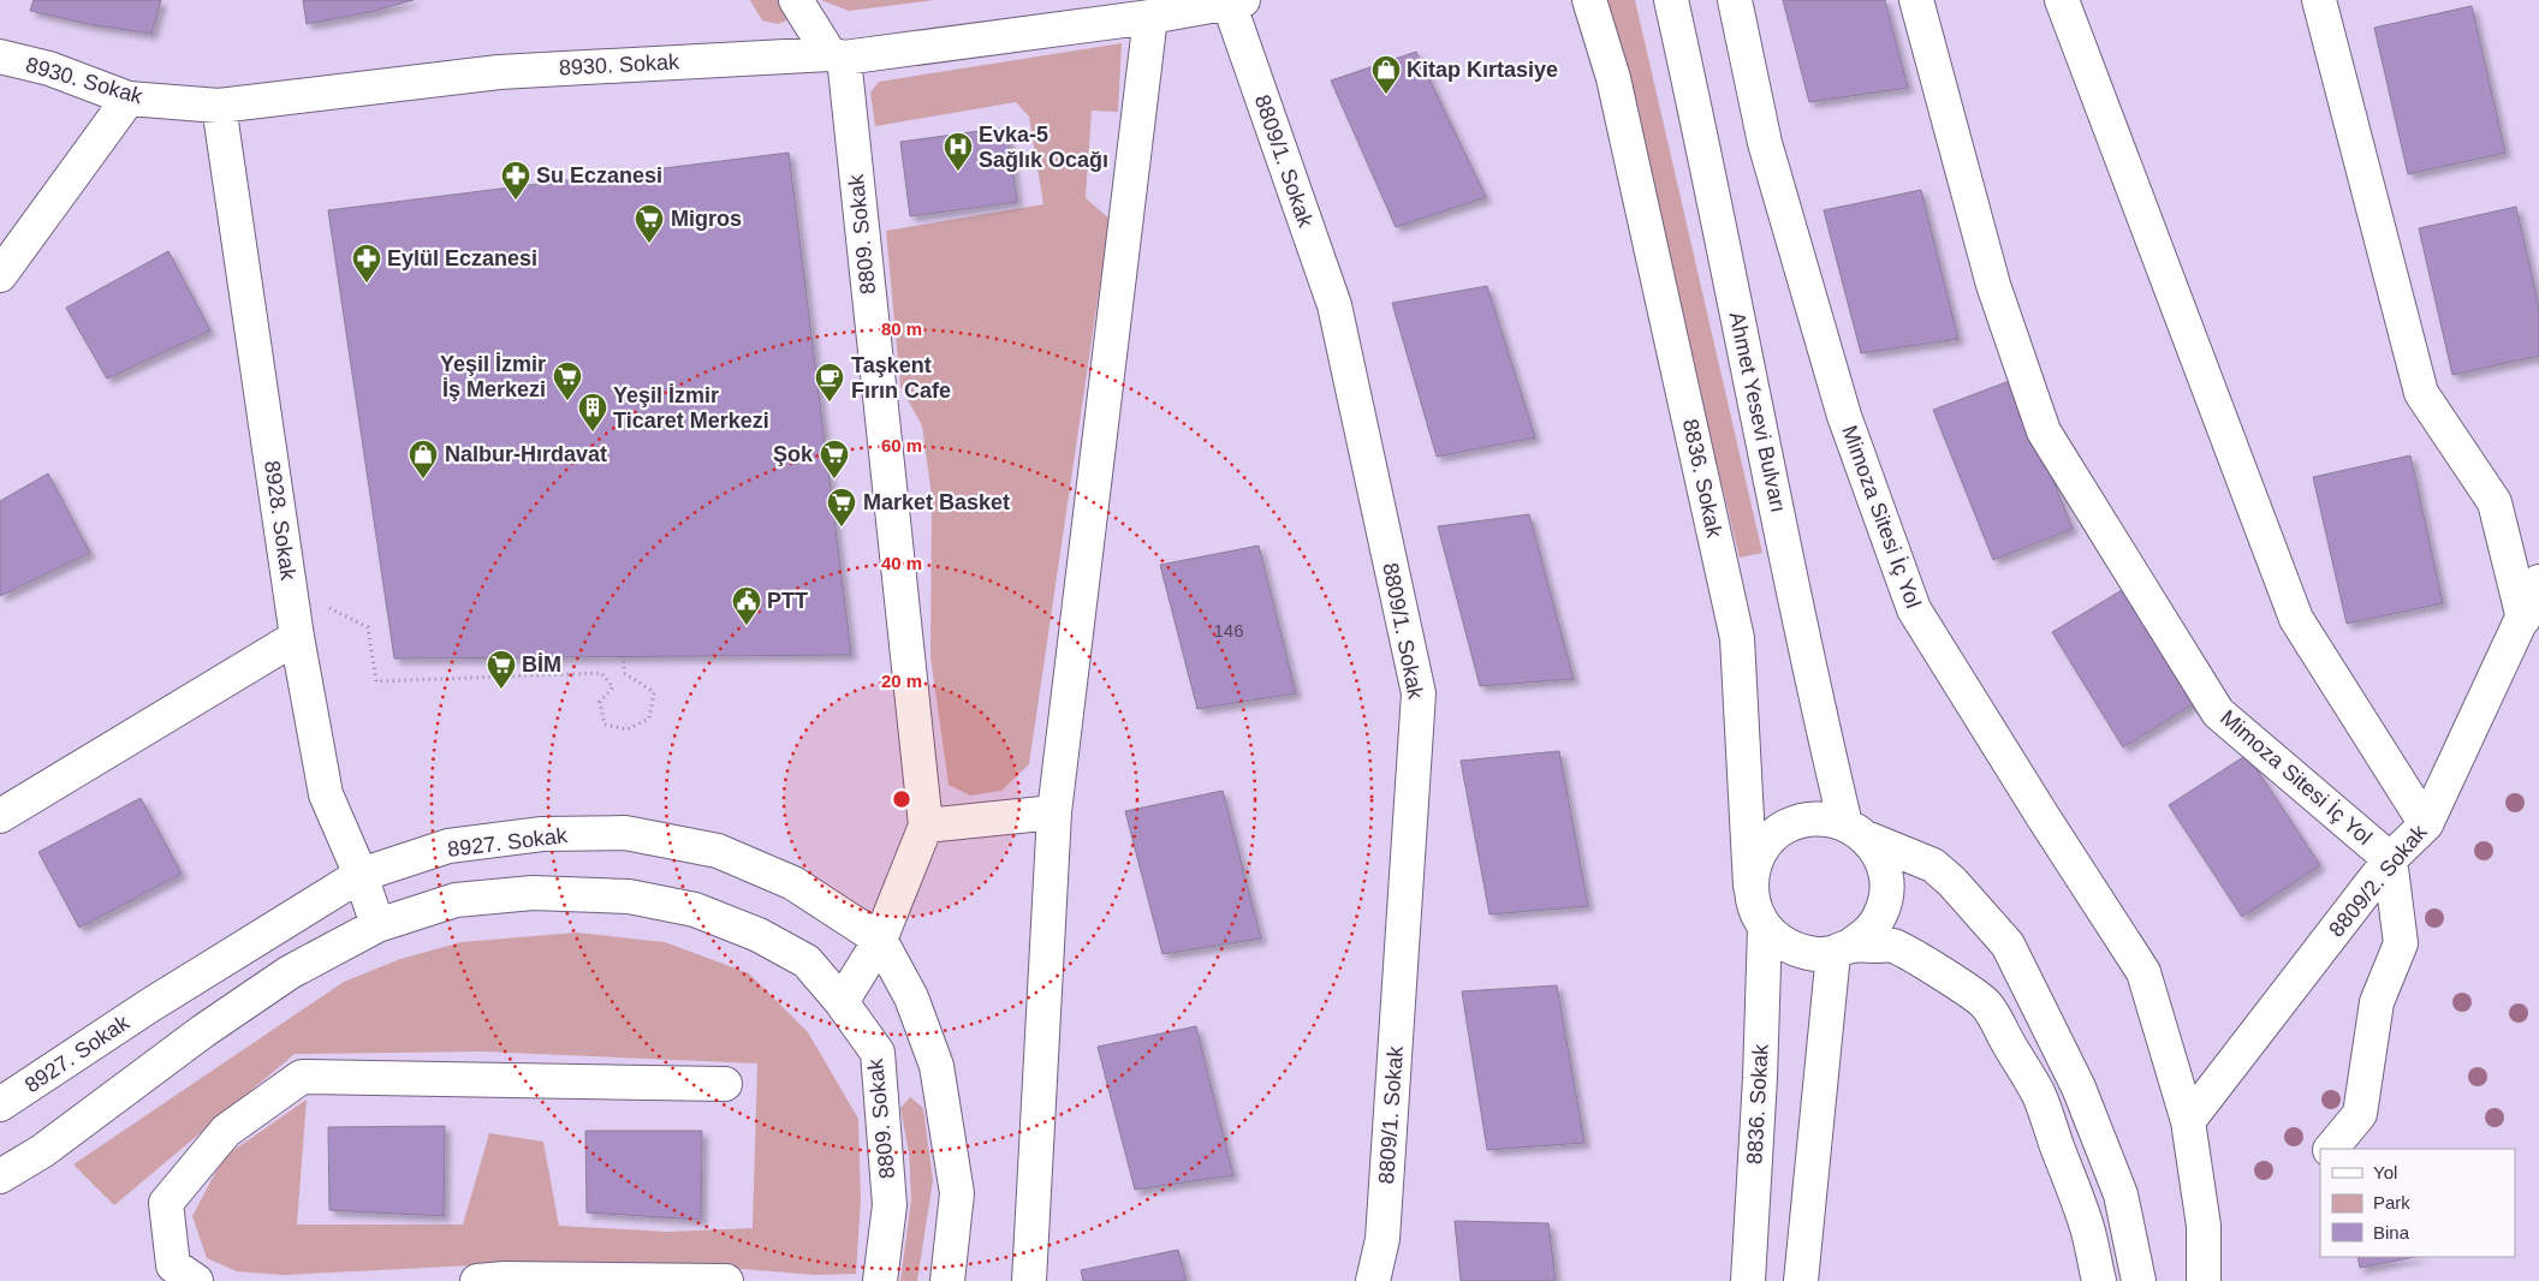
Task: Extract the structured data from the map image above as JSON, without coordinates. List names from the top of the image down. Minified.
{"streets":{"street":["8930. Sokak","8809/1. Sokak","8809. Sokak","Ahmet Yesevi Bulvarı","8836. Sokak","Mimoza Sitesi İç Yol","8928. Sokak","8927. Sokak","8809/2. Sokak"]},"crossings":[["8930. Sokak","8809/1. Sokak"],["8930. Sokak","8809. Sokak"],["8930. Sokak","8928. Sokak"],["8809. Sokak","8927. Sokak"],["Ahmet Yesevi Bulvarı","8836. Sokak"],["Mimoza Sitesi İç Yol","8809/2. Sokak"],["8928. Sokak","8927. Sokak"]],"places":{"shop":["Kitap Kırtasiye","Nalbur-Hırdavat"],"hospital":["Evka-5 Sağlık Ocağı"],"pharmacy":["Su Eczanesi","Eylül Eczanesi"],"supermarket":["Migros","Yeşil İzmir İş Merkezi","Şok","Market Basket","BİM"],"cafe":["Taşkent Fırın Cafe"],"building":["Yeşil İzmir Ticaret Merkezi"],"public building":["PTT"]},"house_numbers":["146"],"legend":["Yol","Park","Bina"],"rings":["80 m","60 m","40 m","20 m"]}
